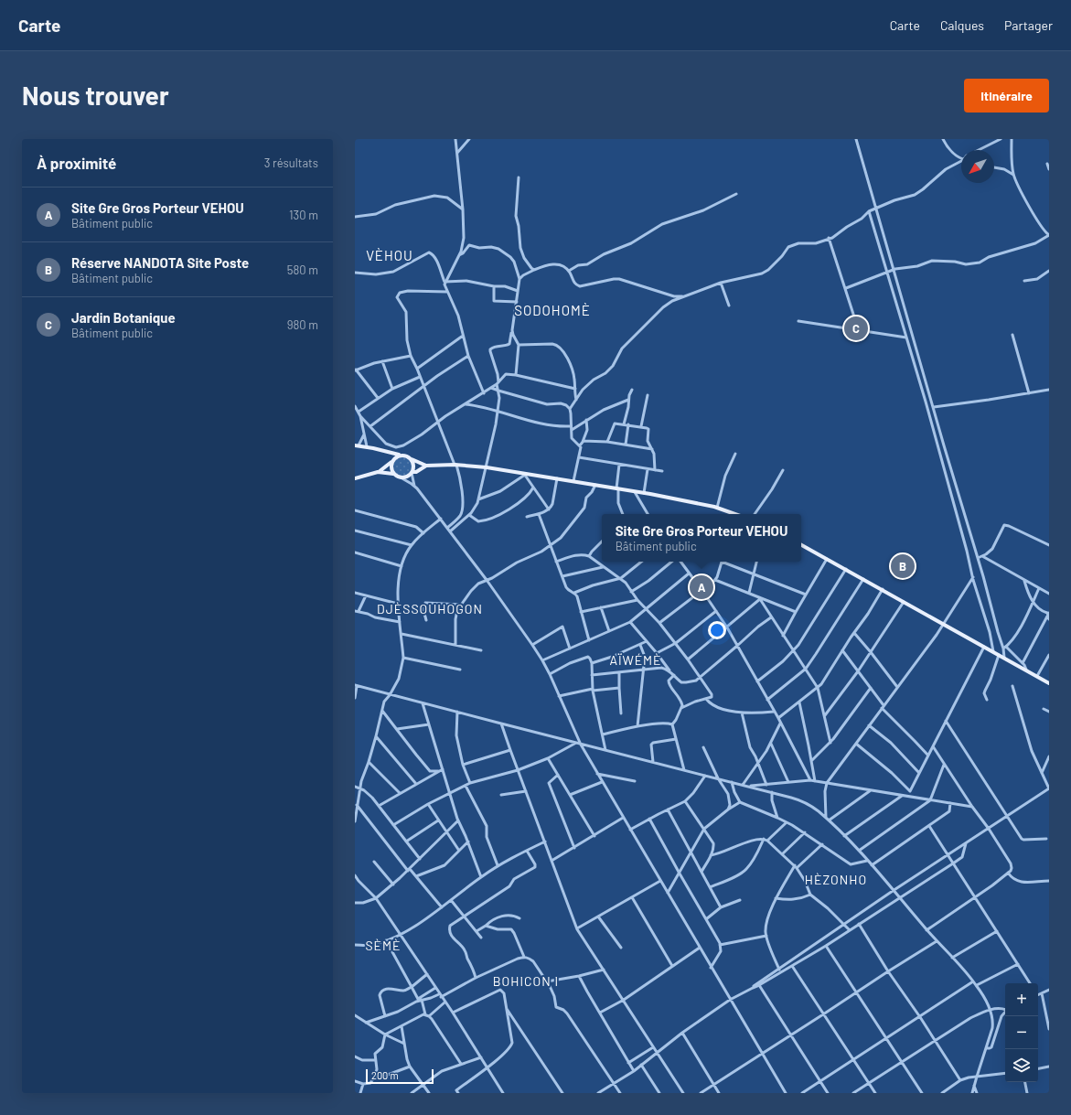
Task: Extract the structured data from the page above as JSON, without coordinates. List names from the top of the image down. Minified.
{"districts":["VÈHOU","SODOHOMÈ","DJÈSSOUHOGON","AÏWÉMÈ","HÈZONHO","SÈMÈ","BOHICON I"],"scale_bar":"200 m","north":"bottom left","page":{"header":"Carte","nav":["Carte","Calques","Partager"],"buttons":"Itinéraire","title":"Nous trouver","heading":["À proximité","3 résultats"],"list":[{"mark":"A","name":"Site Gre Gros Porteur VEHOU","note":"Bâtiment public","value":"130 m"},{"mark":"B","name":"Réserve NANDOTA Site Poste","note":"Bâtiment public","value":"580 m"},{"mark":"C","name":"Jardin Botanique","note":"Bâtiment public","value":"980 m"}],"pins":["C","B","A"],"popup":["Site Gre Gros Porteur VEHOU","Bâtiment public"],"map_buttons":["+","−"],"scale":"200 m"}}
